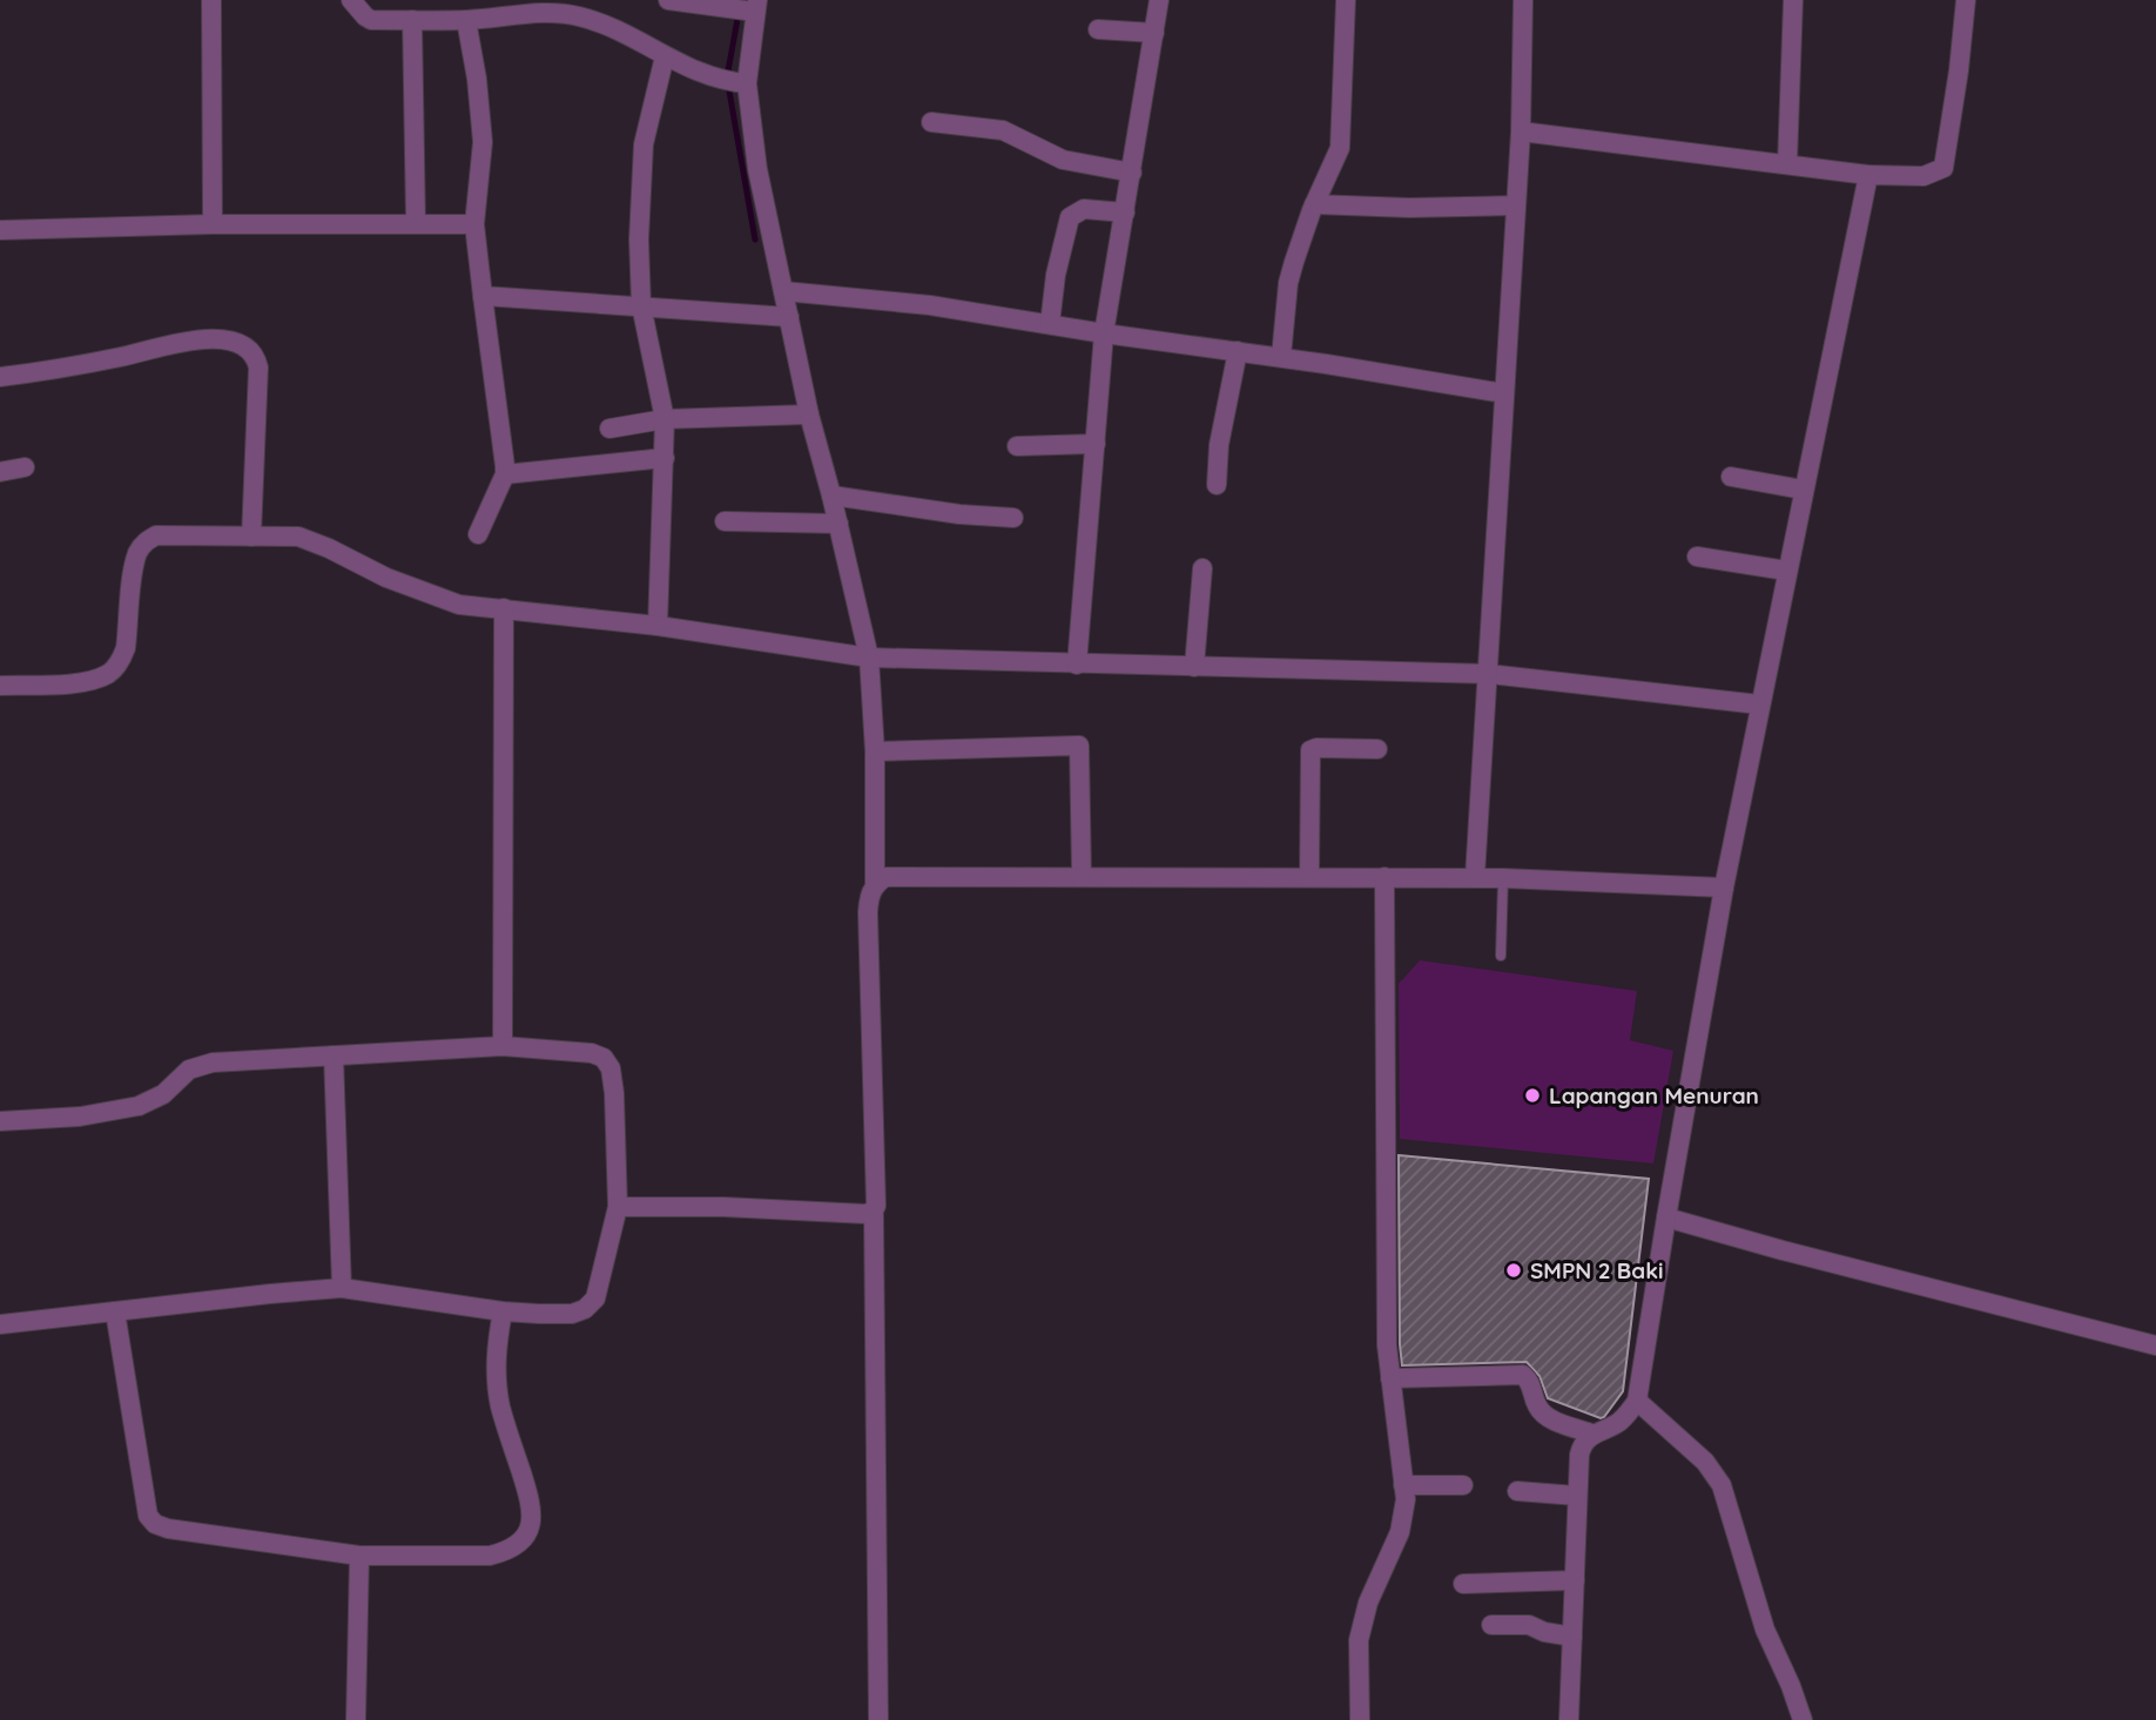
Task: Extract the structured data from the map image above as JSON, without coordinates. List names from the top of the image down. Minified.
{"places":["Lapangan Menuran","SMPN 2 Baki"]}
